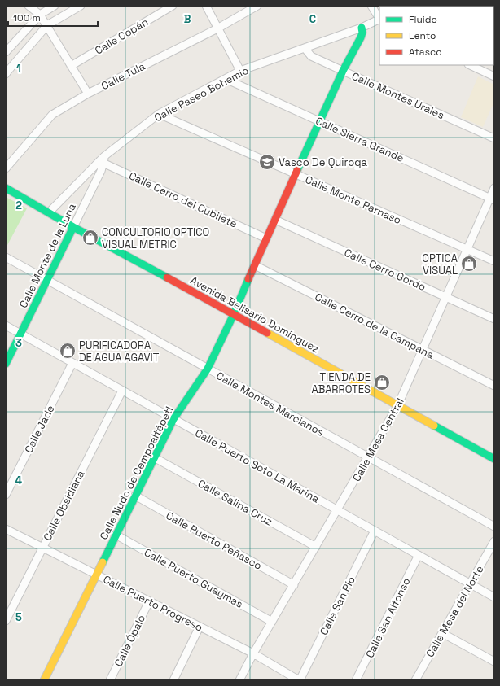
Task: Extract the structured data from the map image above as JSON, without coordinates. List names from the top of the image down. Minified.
{"streets":{"street":["Calle Copán","Calle Tula","Calle Paseo Bohemio","Calle Montes Urales","Calle Sierra Grande","Calle Cerro del Cubilete","Calle Monte Parnaso","Calle Monte de la Luna","Calle Cerro Gordo","Avenida Belisario Domínguez","Calle Cerro de la Campana","Calle Montes Marcianos","Calle Jade","Calle Mesa Central","Calle Puerto Soto La Marina","Calle Nudo de Cempoaltépetl","Calle Salina Cruz","Calle Obsidiana","Calle Puerto Peñasco","Calle Puerto Guaymas","Calle Puerto Progreso","Calle San Pío","Calle Mesa del Norte","Calle San Alfonso","Calle Ópalo"]},"crossings":[["Calle Paseo Bohemio","Calle Montes Urales"],["Calle Paseo Bohemio","Calle Sierra Grande"],["Calle Paseo Bohemio","Calle Cerro del Cubilete"],["Calle Paseo Bohemio","Calle Monte Parnaso"],["Calle Paseo Bohemio","Calle Monte de la Luna"],["Calle Paseo Bohemio","Avenida Belisario Domínguez"],["Calle Paseo Bohemio","Calle Nudo de Cempoaltépetl"],["Calle Montes Urales","Calle Nudo de Cempoaltépetl"],["Calle Sierra Grande","Calle Mesa Central"],["Calle Sierra Grande","Calle Nudo de Cempoaltépetl"],["Calle Cerro del Cubilete","Calle Monte de la Luna"],["Calle Cerro del Cubilete","Calle Nudo de Cempoaltépetl"],["Calle Monte Parnaso","Calle Mesa Central"],["Calle Monte Parnaso","Calle Nudo de Cempoaltépetl"],["Calle Monte de la Luna","Avenida Belisario Domínguez"],["Calle Monte de la Luna","Calle Montes Marcianos"],["Calle Monte de la Luna","Calle Puerto Soto La Marina"],["Calle Cerro Gordo","Calle Mesa Central"],["Calle Cerro Gordo","Calle Nudo de Cempoaltépetl"],["Avenida Belisario Domínguez","Calle Mesa Central"],["Avenida Belisario Domínguez","Calle Nudo de Cempoaltépetl"],["Calle Cerro de la Campana","Calle Mesa Central"],["Calle Cerro de la Campana","Calle Nudo de Cempoaltépetl"],["Calle Montes Marcianos","Calle Mesa Central"],["Calle Montes Marcianos","Calle Nudo de Cempoaltépetl"],["Calle Jade","Calle Puerto Soto La Marina"],["Calle Mesa Central","Calle Puerto Soto La Marina"],["Calle Mesa Central","Calle Salina Cruz"],["Calle Mesa Central","Calle Puerto Peñasco"],["Calle Mesa Central","Calle Puerto Guaymas"],["Calle Mesa Central","Calle Puerto Progreso"],["Calle Puerto Soto La Marina","Calle Nudo de Cempoaltépetl"],["Calle Puerto Soto La Marina","Calle Obsidiana"],["Calle Puerto Soto La Marina","Calle San Pío"],["Calle Puerto Soto La Marina","Calle Mesa del Norte"],["Calle Puerto Soto La Marina","Calle San Alfonso"],["Calle Nudo de Cempoaltépetl","Calle Salina Cruz"],["Calle Nudo de Cempoaltépetl","Calle Puerto Peñasco"],["Calle Nudo de Cempoaltépetl","Calle Puerto Guaymas"],["Calle Nudo de Cempoaltépetl","Calle Puerto Progreso"],["Calle Obsidiana","Calle Puerto Progreso"],["Calle Puerto Progreso","Calle San Pío"],["Calle Puerto Progreso","Calle Ópalo"]],"places":{"school or university":["Vasco De Quiroga"],"shop":["CONCULTORIO OPTICO VISUAL METRIC","OPTICA VISUAL","PURIFICADORA DE AGUA AGAVIT","TIENDA DE ABARROTES"]},"legend":["Fluido","Lento","Atasco"],"scale_bar":"100 m","grid":{"columns":["B","C"],"rows":["1","2","3","4","5"]}}
